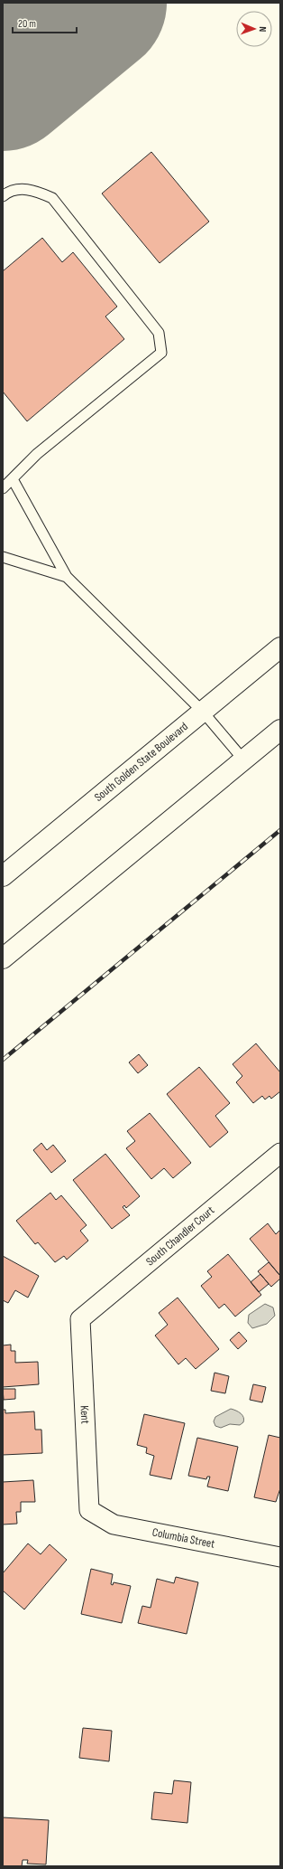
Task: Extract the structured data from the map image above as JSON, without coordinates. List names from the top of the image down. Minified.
{"streets":{"main road":["South Golden State Boulevard"],"street":["South Chandler Court","Kent","Columbia Street"]},"crossings":[["South Chandler Court","Kent"],["Kent","Columbia Street"]],"scale_bar":"20 m","north":"right"}
